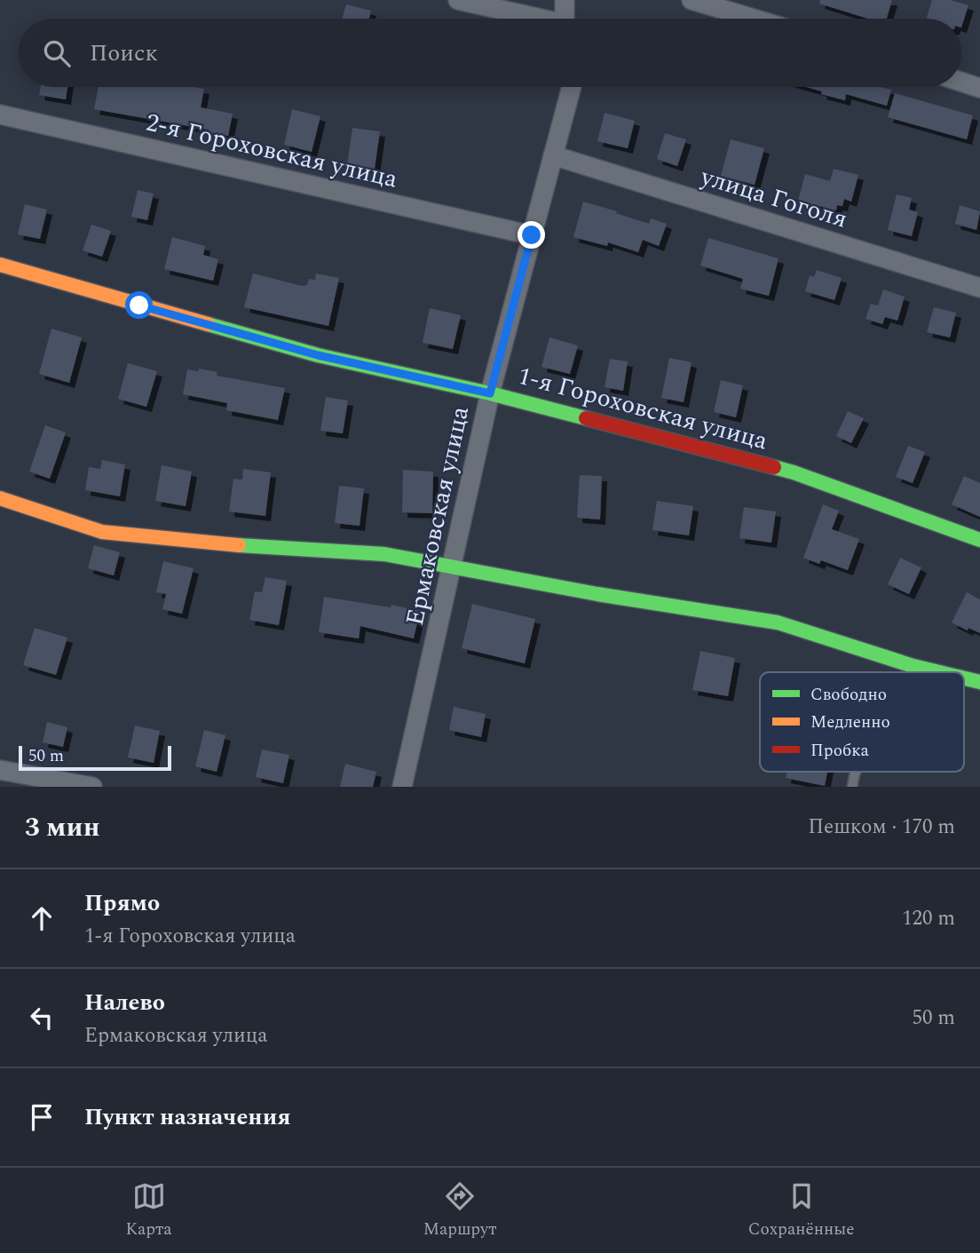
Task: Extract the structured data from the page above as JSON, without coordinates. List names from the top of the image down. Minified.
{"streets":{"street":["2-я Гороховская улица","улица Гоголя","1-я Гороховская улица","Ермаковская улица"]},"crossings":[["2-я Гороховская улица","Ермаковская улица"],["улица Гоголя","Ермаковская улица"],["1-я Гороховская улица","Ермаковская улица"]],"legend":["Свободно","Медленно","Пробка"],"scale_bar":"50 m","page":{"search":"Поиск","scale":"50 m","heading":["3 мин","Пешком · 170 m"],"list":[["Прямо","1-я Гороховская улица","120 m"],["Налево","Ермаковская улица","50 m"],"Пункт назначения"],"nav":["Карта","Маршрут","Сохранённые"]}}
